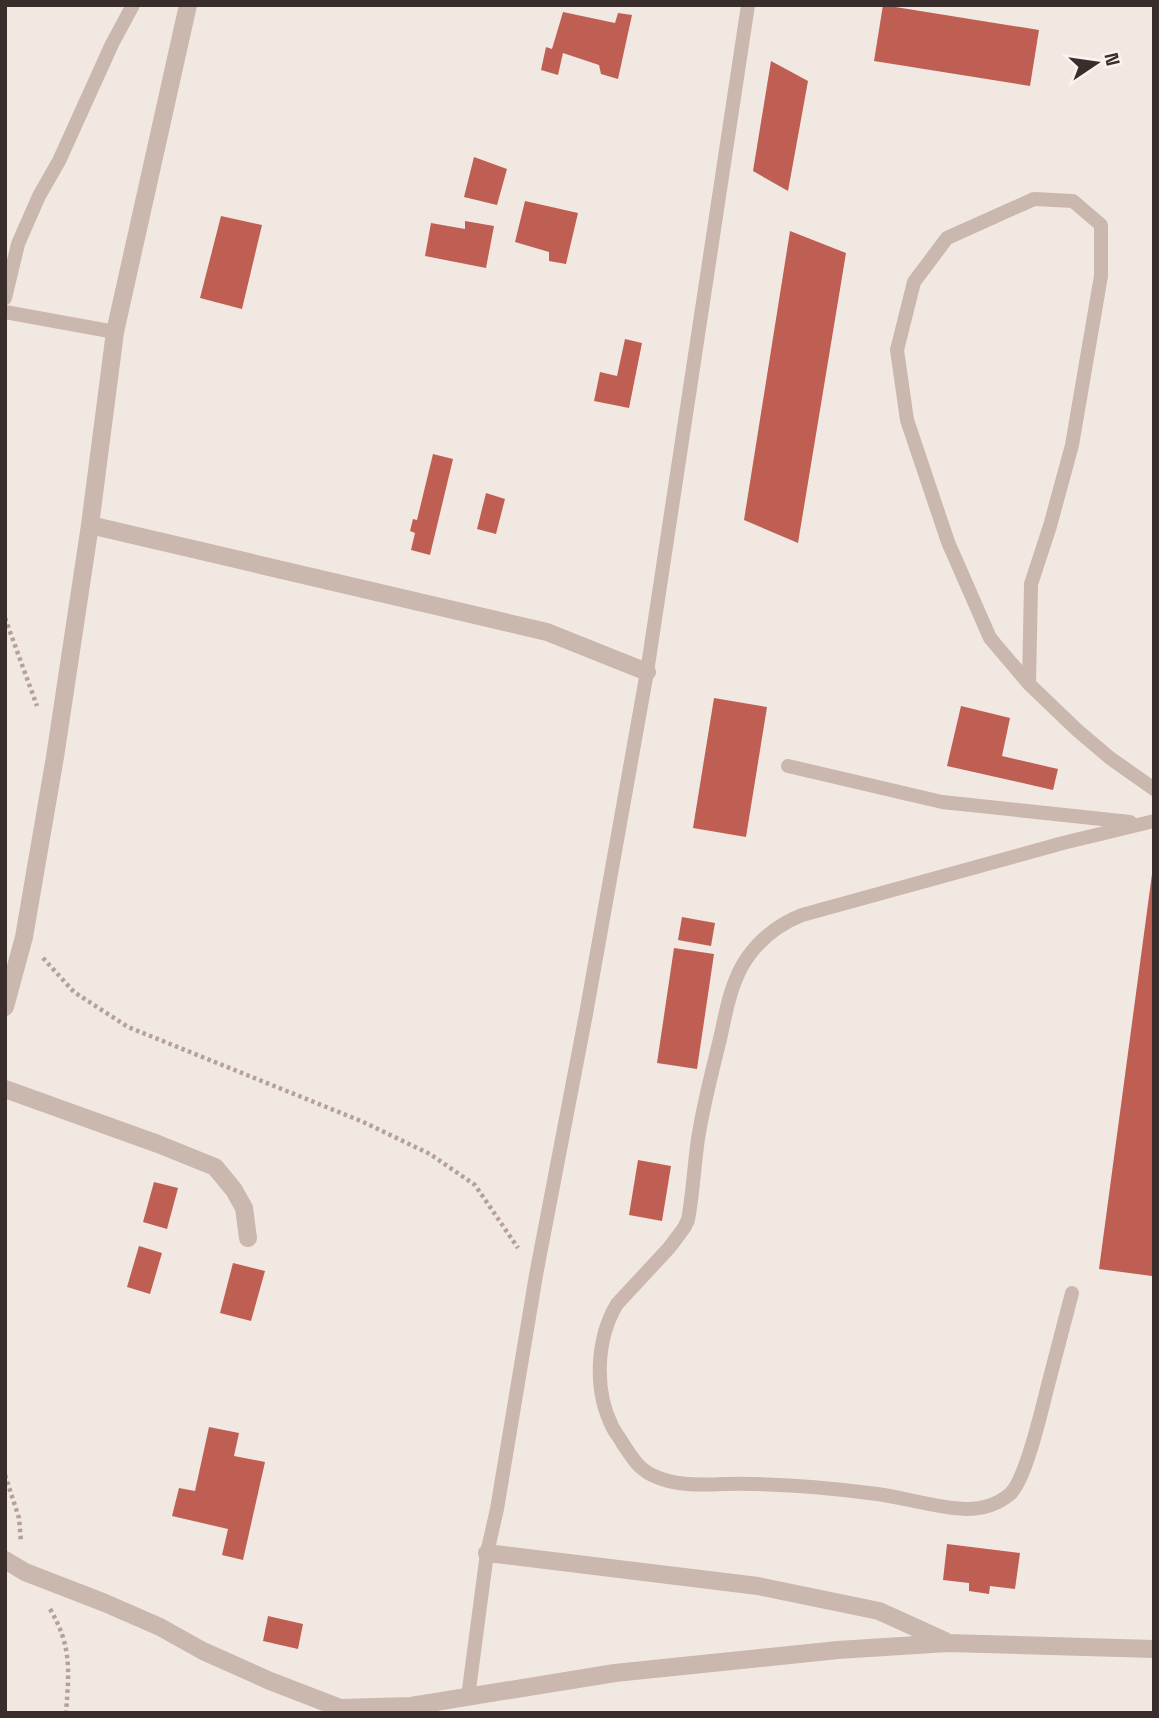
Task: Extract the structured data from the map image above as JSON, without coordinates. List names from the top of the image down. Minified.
{"north":"right"}
